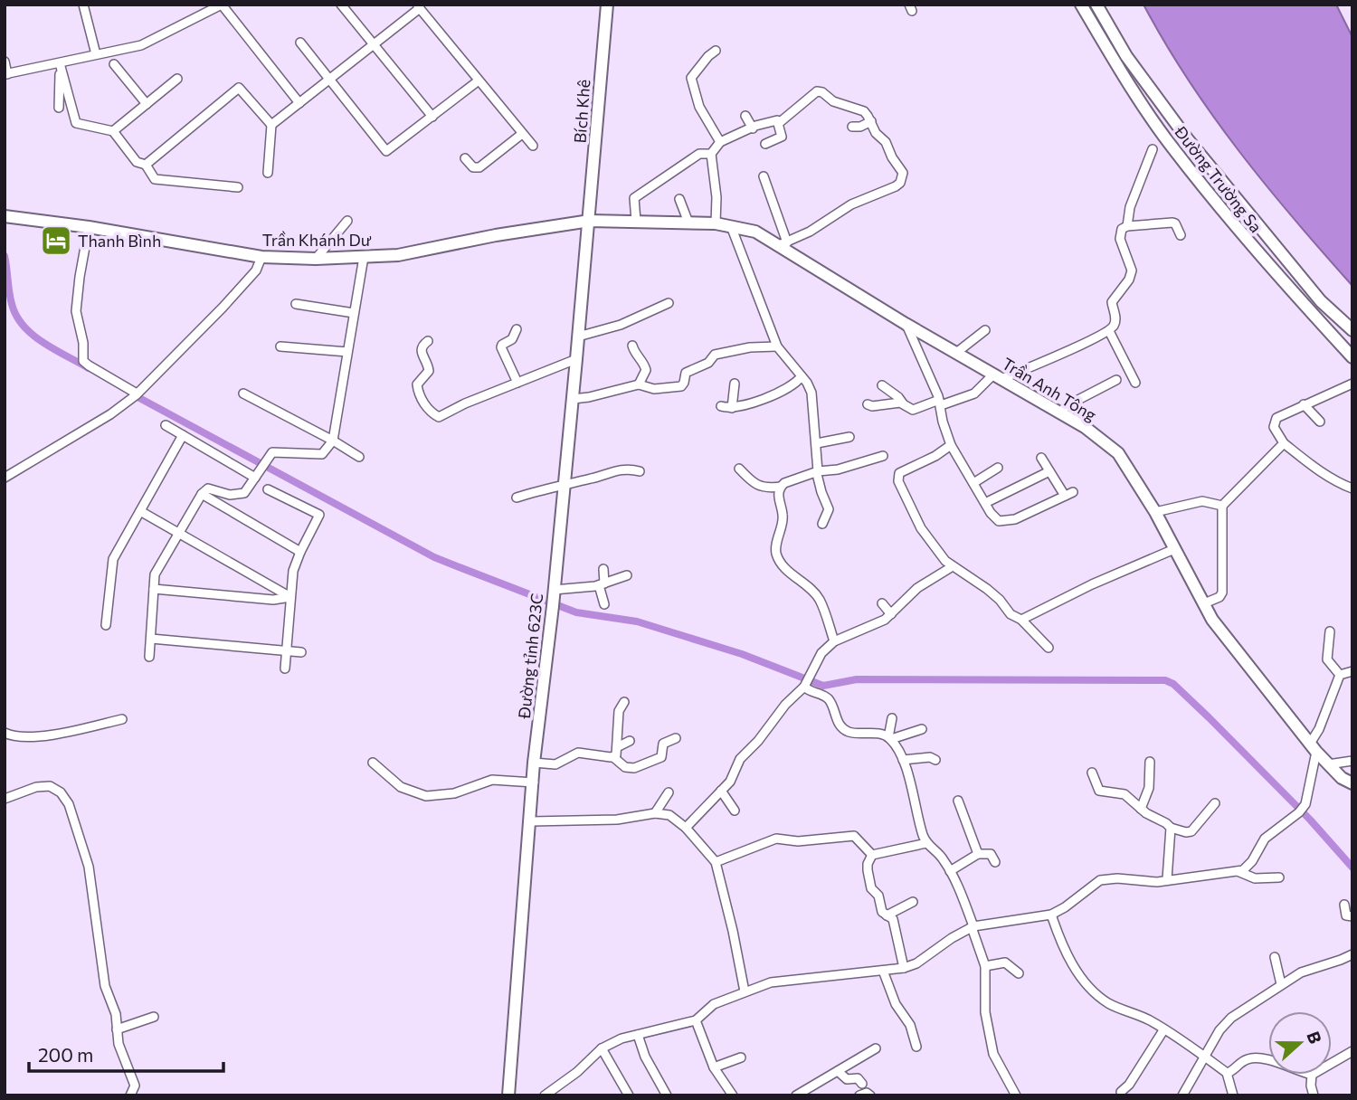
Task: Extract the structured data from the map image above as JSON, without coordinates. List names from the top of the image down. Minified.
{"streets":{"main road":["Bích Khê","Đường Trường Sa","Trần Khánh Dư","Trần Anh Tông","Đường tỉnh 623C"]},"crossings":[["Bích Khê","Trần Khánh Dư"],["Bích Khê","Trần Anh Tông"],["Bích Khê","Đường tỉnh 623C"],["Trần Khánh Dư","Trần Anh Tông"],["Trần Khánh Dư","Đường tỉnh 623C"],["Trần Anh Tông","Đường tỉnh 623C"]],"places":{"hotel":["Thanh Bình"]},"scale_bar":"200 m","north":"right"}
